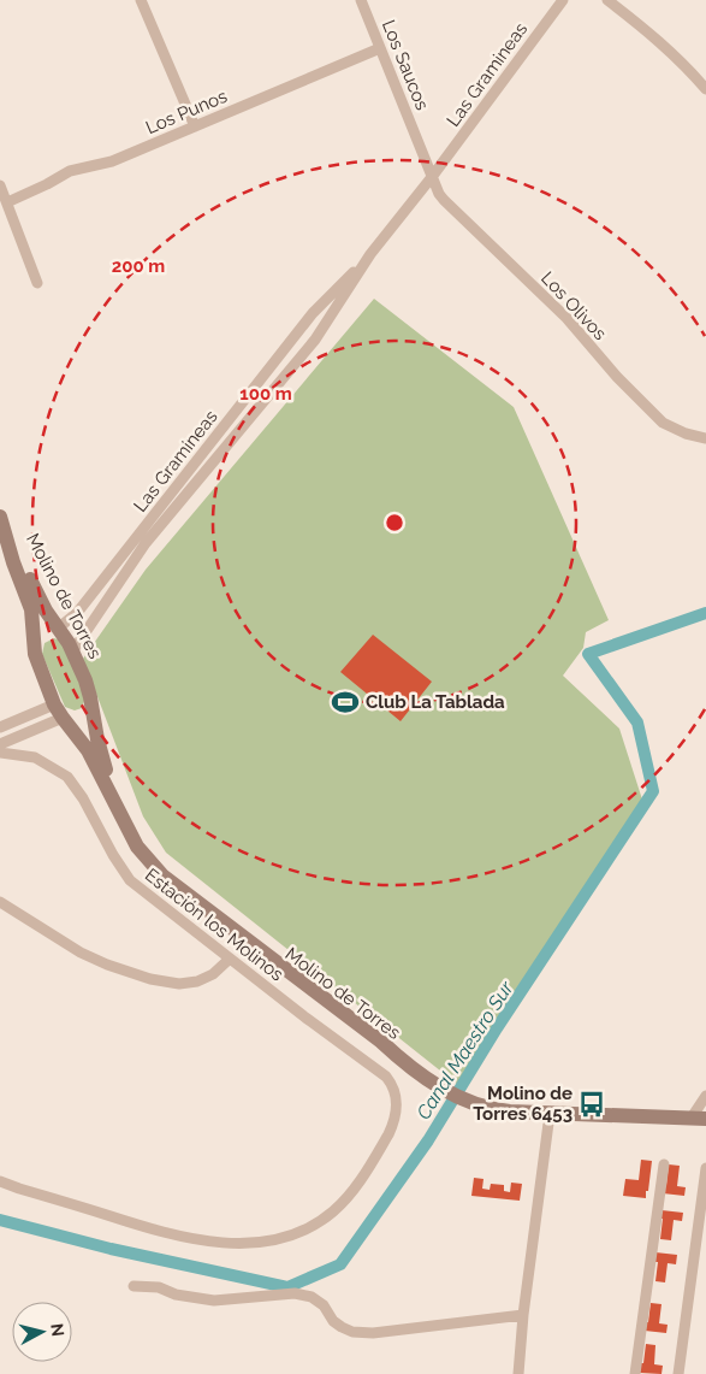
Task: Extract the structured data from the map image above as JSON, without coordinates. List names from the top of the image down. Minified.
{"streets":{"main road":["Molino de Torres"],"street":["Los Saucos","Las Gramineas","Los Punos","Los Olivos","Estación los Molinos"]},"crossings":[["Los Saucos","Las Gramineas"],["Los Saucos","Los Punos"],["Los Saucos","Los Olivos"],["Las Gramineas","Los Olivos"],["Las Gramineas","Molino de Torres"]],"water":["Canal Maestro Sur"],"places":{"sports":["Club La Tablada"],"bus stop":["Molino de Torres 6453"]},"north":"right","rings":["200 m","100 m"]}
